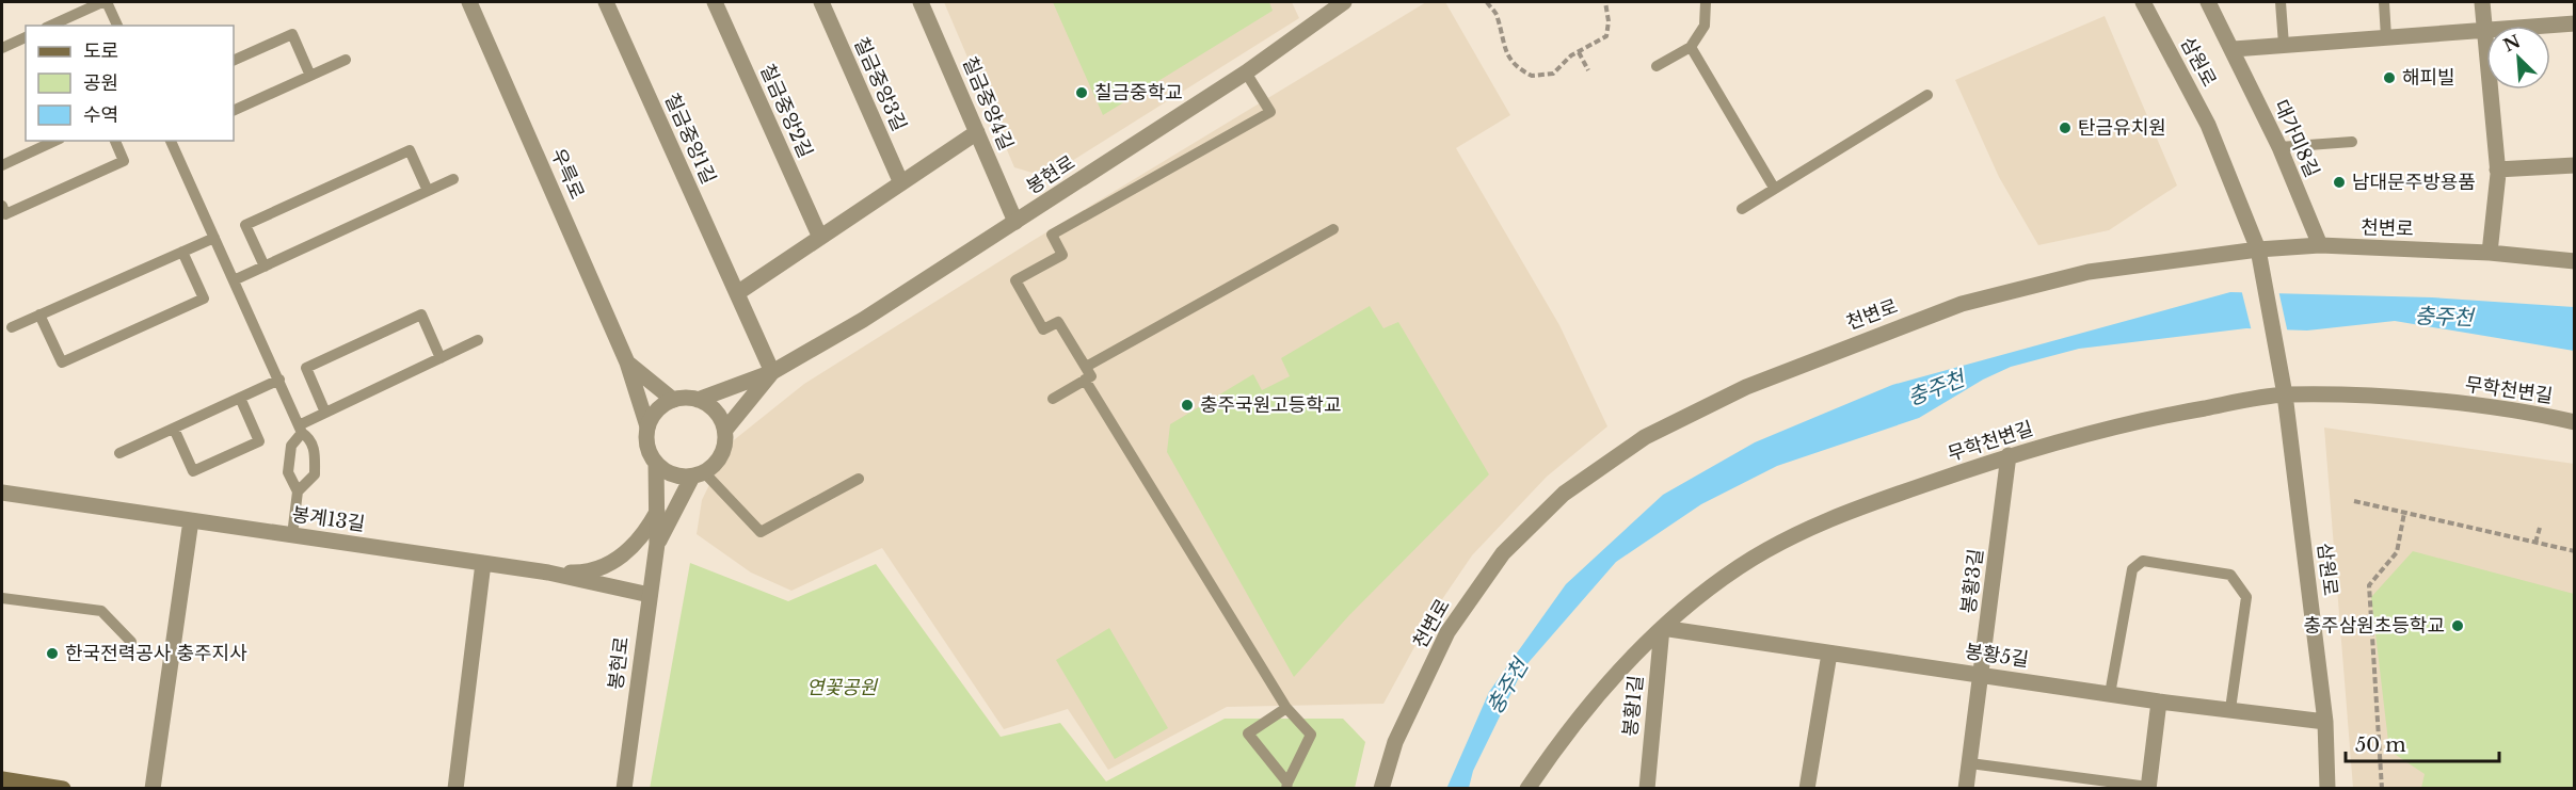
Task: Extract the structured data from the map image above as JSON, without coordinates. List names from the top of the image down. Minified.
{"streets":{"street":["삼원로","칠금중앙3길","칠금중앙4길","칠금중앙2길","칠금중앙1길","대가미8길","우륵로","봉현로","천변로","무학천변길","봉계13길","봉황3길","봉황5길","봉황1길"]},"crossings":[["삼원로","천변로"],["삼원로","무학천변길"],["삼원로","봉황5길"],["칠금중앙4길","봉현로"],["칠금중앙1길","봉현로"],["대가미8길","천변로"],["우륵로","봉현로"],["봉현로","봉계13길"],["무학천변길","봉황3길"],["무학천변길","봉황5길"],["무학천변길","봉황1길"],["봉황3길","봉황5길"],["봉황5길","봉황1길"]],"water":["충주천"],"parks":["연꽃공원"],"places":["해피빌","칠금중학교","탄금유치원","남대문주방용품","충주국원고등학교","충주삼원초등학교","한국전력공사 충주지사"],"legend":["도로","공원","수역"],"scale_bar":"50 m","north":"top left"}
